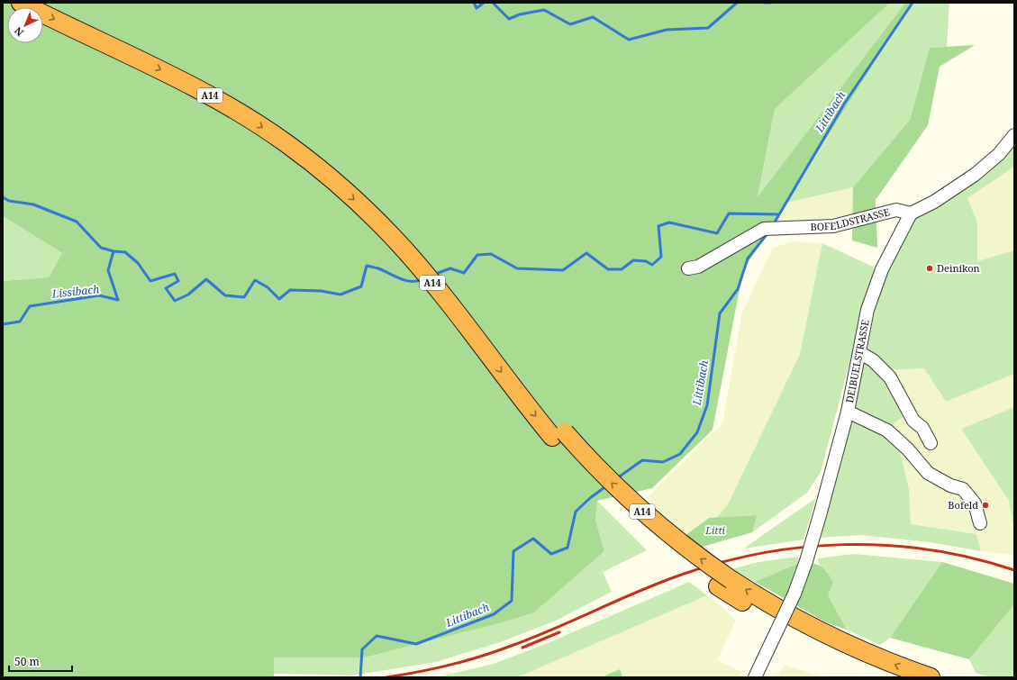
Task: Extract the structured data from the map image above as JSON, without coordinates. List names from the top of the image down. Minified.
{"streets":{"highway":["A14"],"street":["BOFELDSTRASSE","DEIBUELSTRASSE"]},"crossings":[["BOFELDSTRASSE","DEIBUELSTRASSE"]],"water":["Littibach","Lissibach"],"parks":["Litti"],"places":["Deinikon","Bofeld"],"scale_bar":"50 m","north":"bottom left"}
